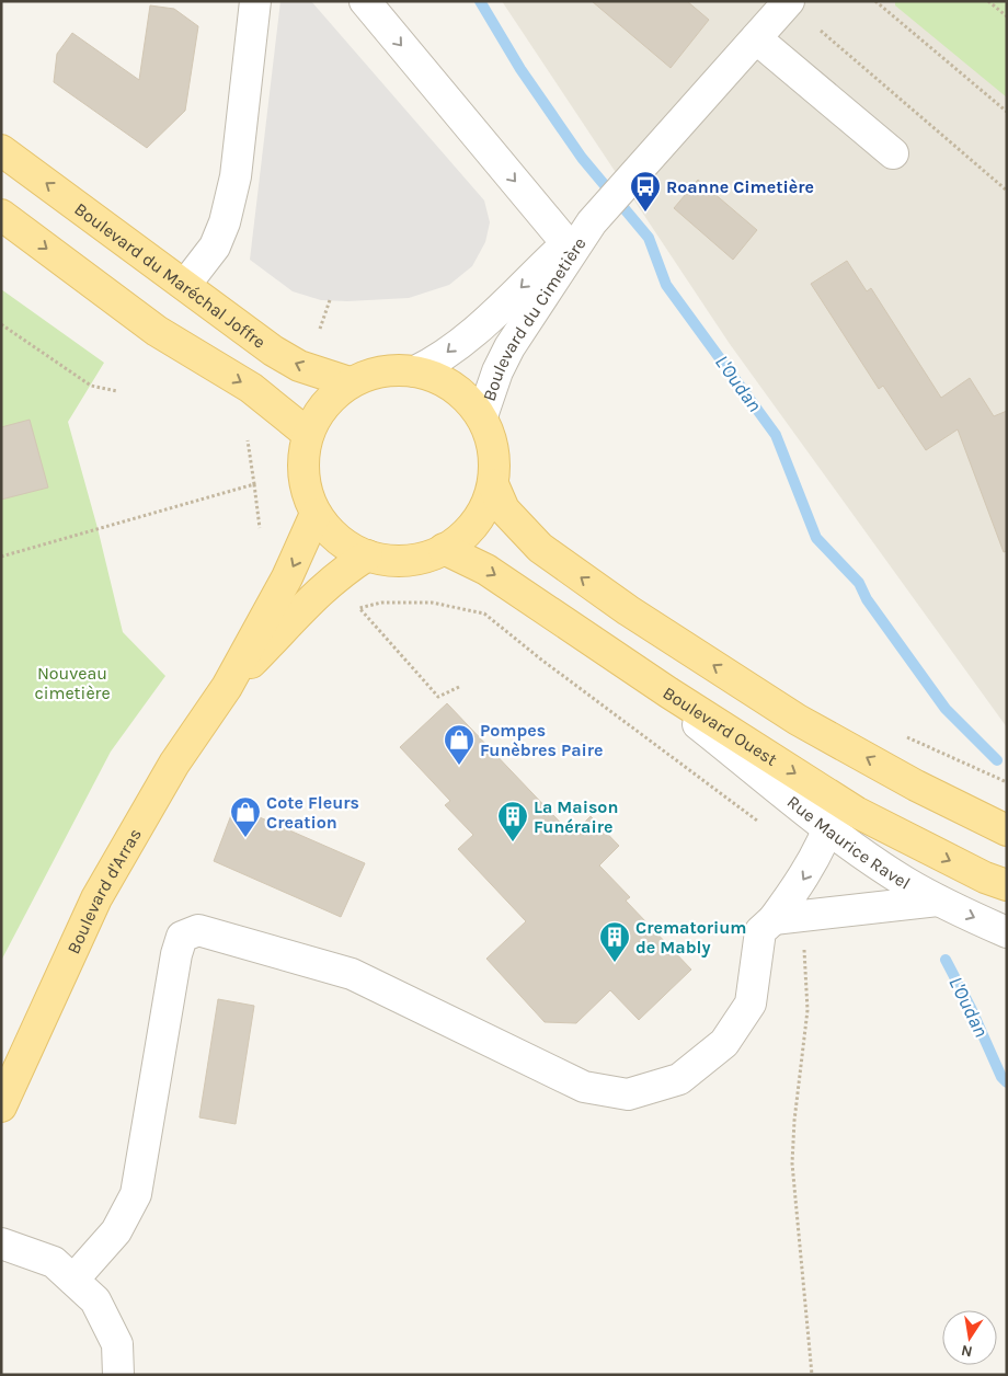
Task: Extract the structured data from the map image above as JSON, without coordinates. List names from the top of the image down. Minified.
{"streets":{"main road":["Boulevard du Maréchal Joffre","Boulevard Ouest","Boulevard d'Arras"],"street":["Boulevard du Cimetière","Rue Maurice Ravel"]},"crossings":[["Boulevard du Maréchal Joffre","Boulevard du Cimetière"],["Boulevard du Maréchal Joffre","Boulevard Ouest"],["Boulevard du Maréchal Joffre","Boulevard d'Arras"],["Boulevard du Cimetière","Boulevard Ouest"],["Boulevard du Cimetière","Boulevard d'Arras"],["Boulevard Ouest","Rue Maurice Ravel"],["Boulevard Ouest","Boulevard d'Arras"]],"water":["L'Oudan"],"parks":["Nouveau cimetière"],"places":{"bus stop":["Roanne Cimetière"],"shop":["Pompes Funèbres Paire","Cote Fleurs Creation"],"building":["La Maison Funéraire","Crematorium de Mably"]},"north":"bottom"}
